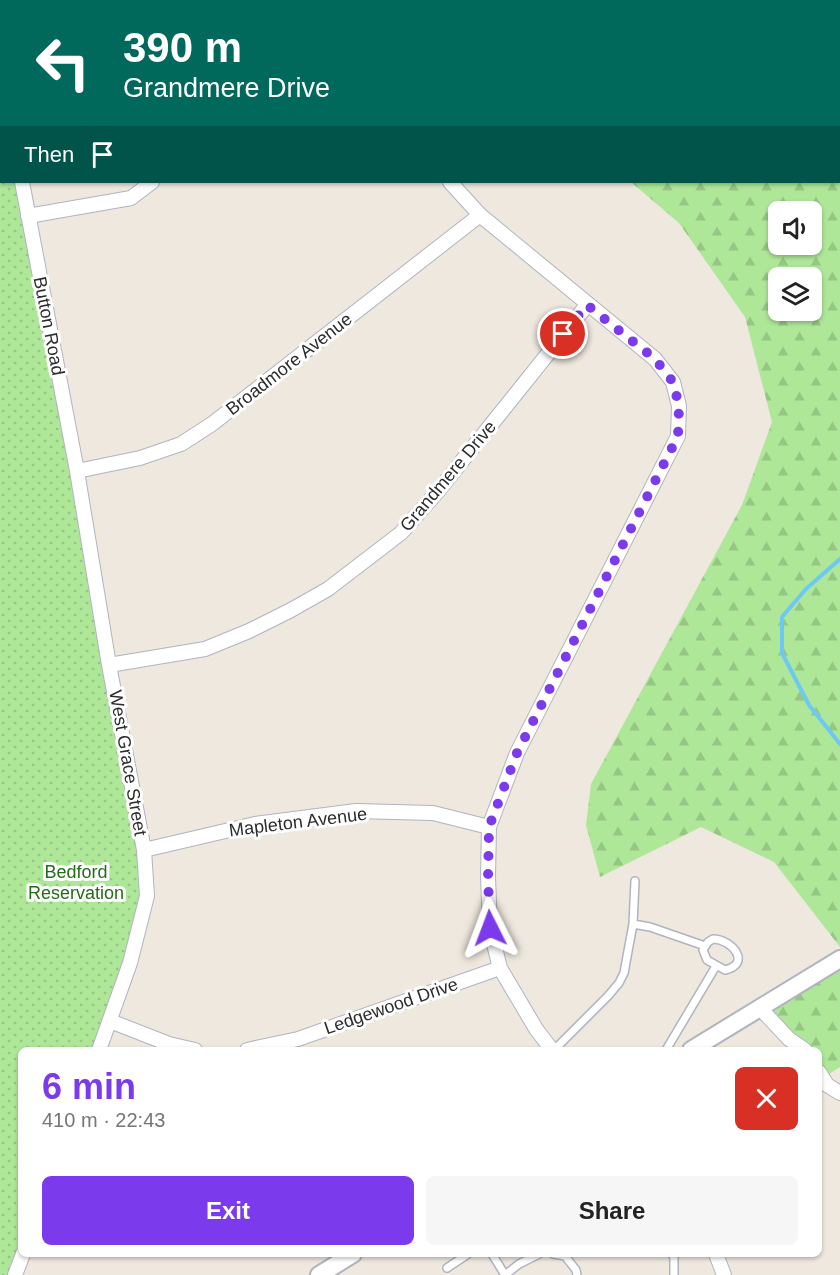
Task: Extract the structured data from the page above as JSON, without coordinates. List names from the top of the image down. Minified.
{"streets":{"street":["Button Road","Broadmore Avenue","Grandmere Drive","West Grace Street","Mapleton Avenue","Ledgewood Drive"]},"crossings":[["Button Road","Broadmore Avenue"],["Button Road","West Grace Street"],["Broadmore Avenue","West Grace Street"],["Grandmere Drive","West Grace Street"],["West Grace Street","Mapleton Avenue"]],"parks":["Bedford Reservation"],"page":{"turn":["390 m","Grandmere Drive"],"then":"Then","heading":["6 min","410 m · 22:43"],"buttons":["Exit","Share"]}}
